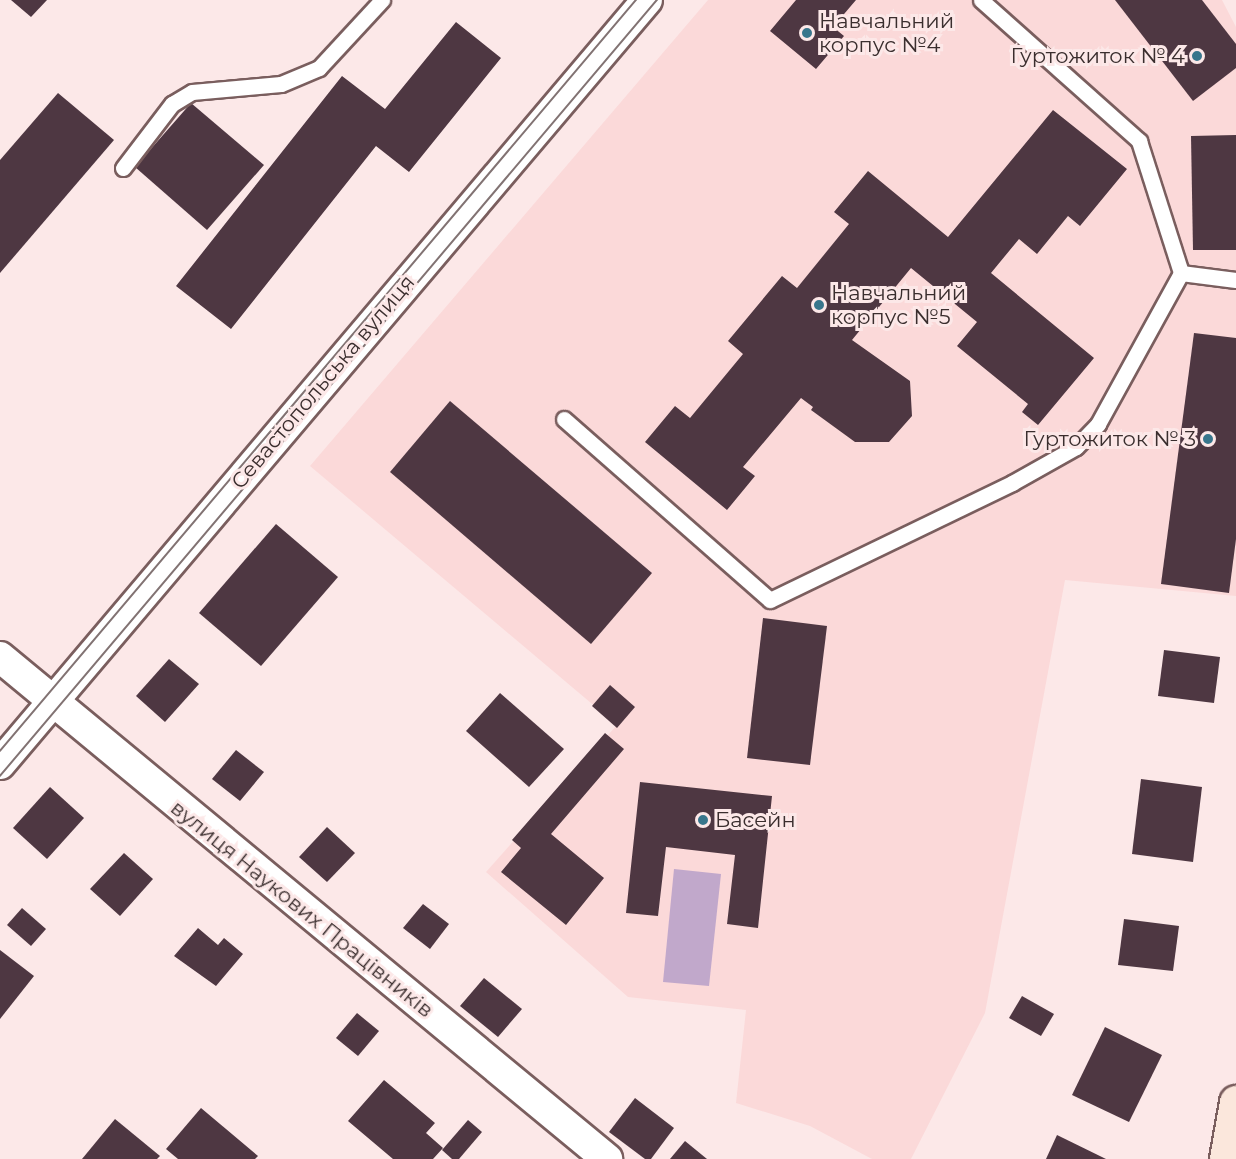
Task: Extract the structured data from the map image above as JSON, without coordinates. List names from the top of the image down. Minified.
{"streets":{"street":["Севастопольська вулиця","вулиця Наукових Працівників"]},"crossings":[["Севастопольська вулиця","вулиця Наукових Працівників"]],"places":["Навчальний корпус №4","Гуртожиток № 4","Навчальний корпус №5","Гуртожиток № 3","Басейн"]}
